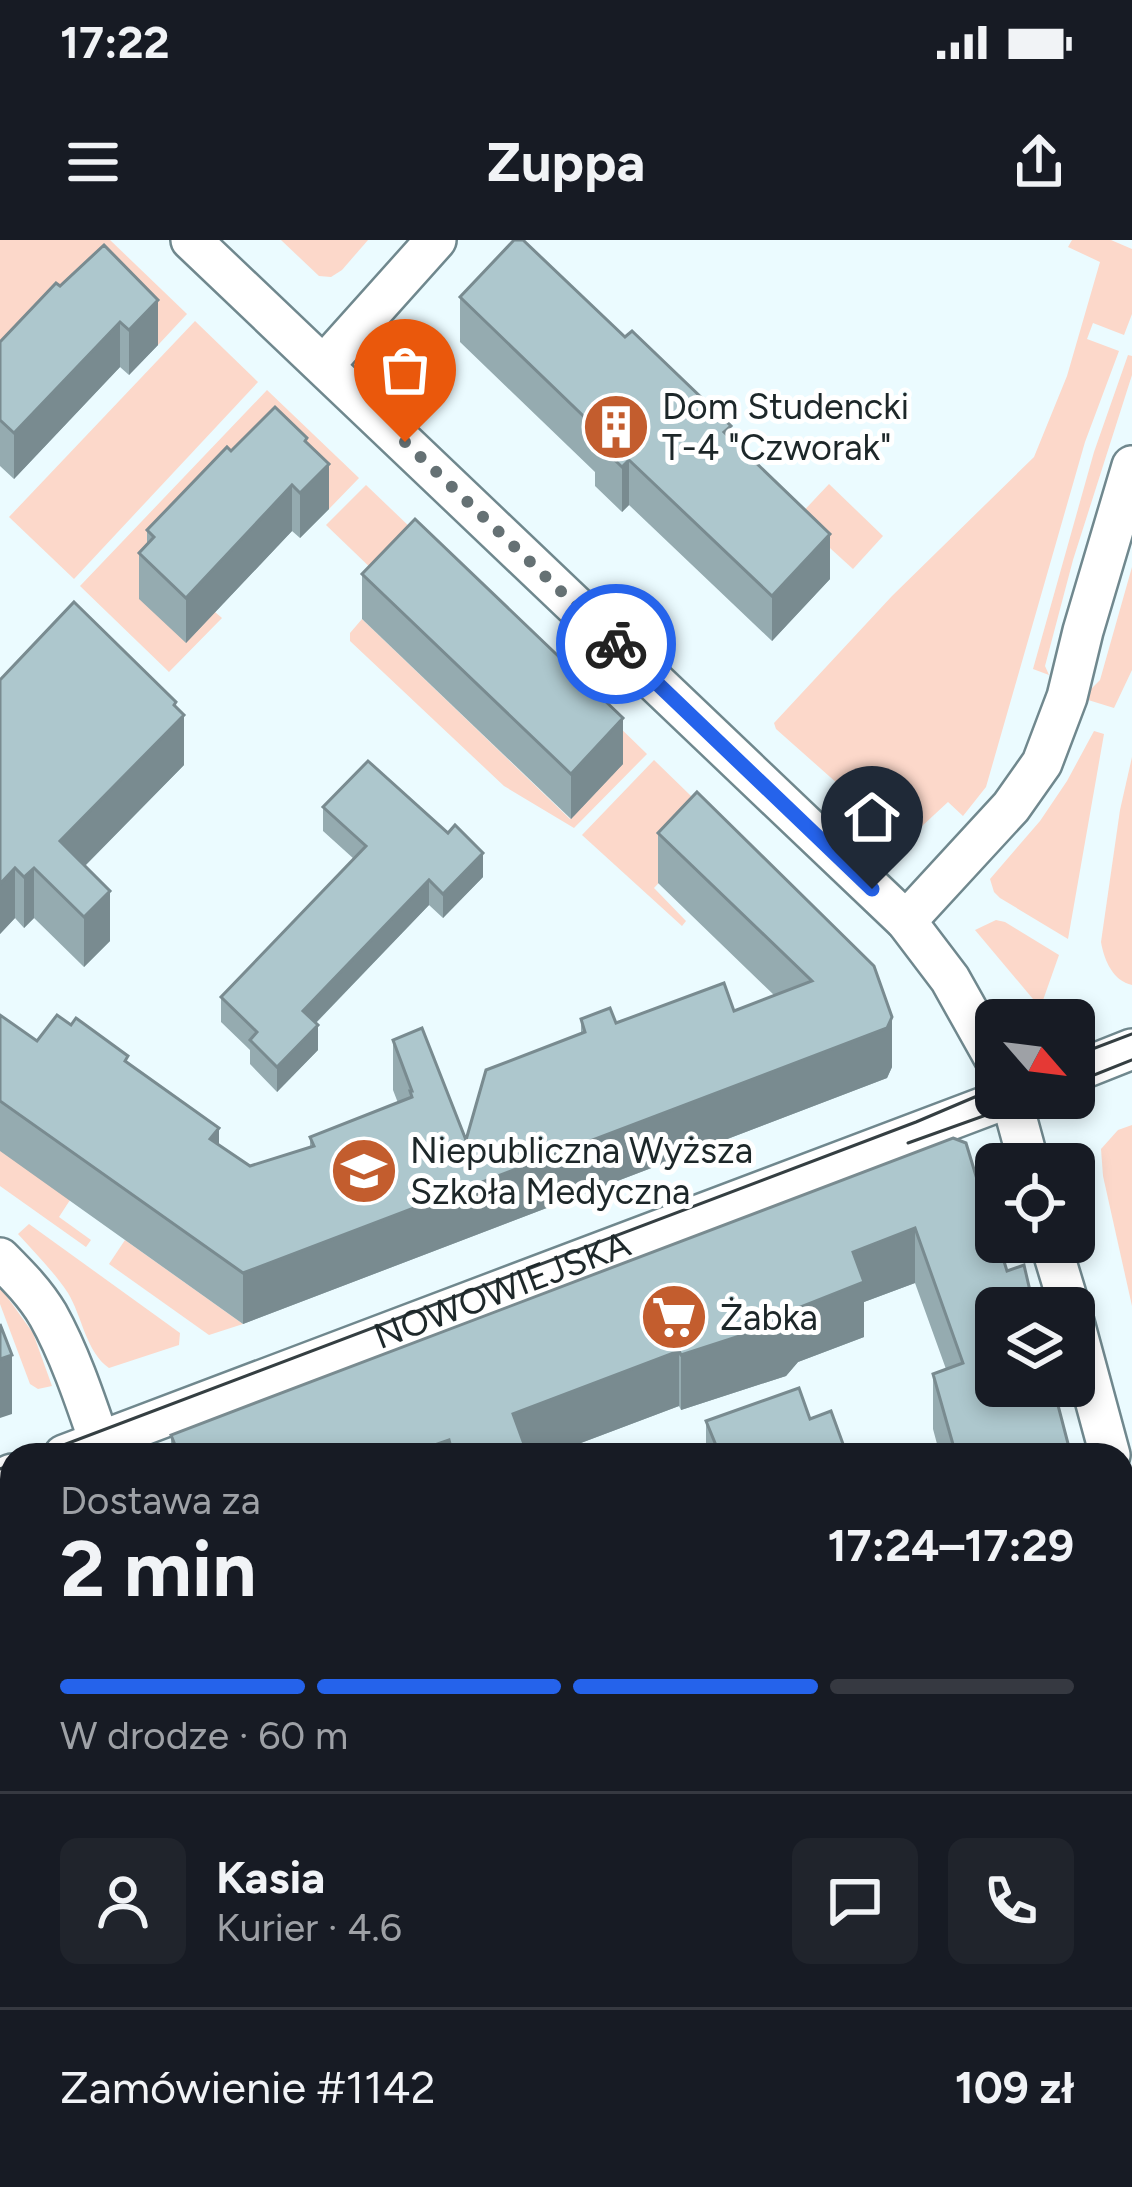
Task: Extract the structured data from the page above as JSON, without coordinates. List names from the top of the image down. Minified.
{"streets":{"street":["NOWOWIEJSKA"]},"places":{"building":["Dom Studencki T-4 \"Czworak\""],"school or university":["Niepubliczna Wyższa Szkoła Medyczna"],"supermarket":["Żabka"]},"north":"bottom right","page":{"status":"17:22","header":"Zuppa","heading":["2 min","Dostawa za","17:24–17:29"],"panel":["Kasia","Kurier · 4.6","Zamówienie #1142","109 zł"],"bar":"W drodze · 60 m"}}
